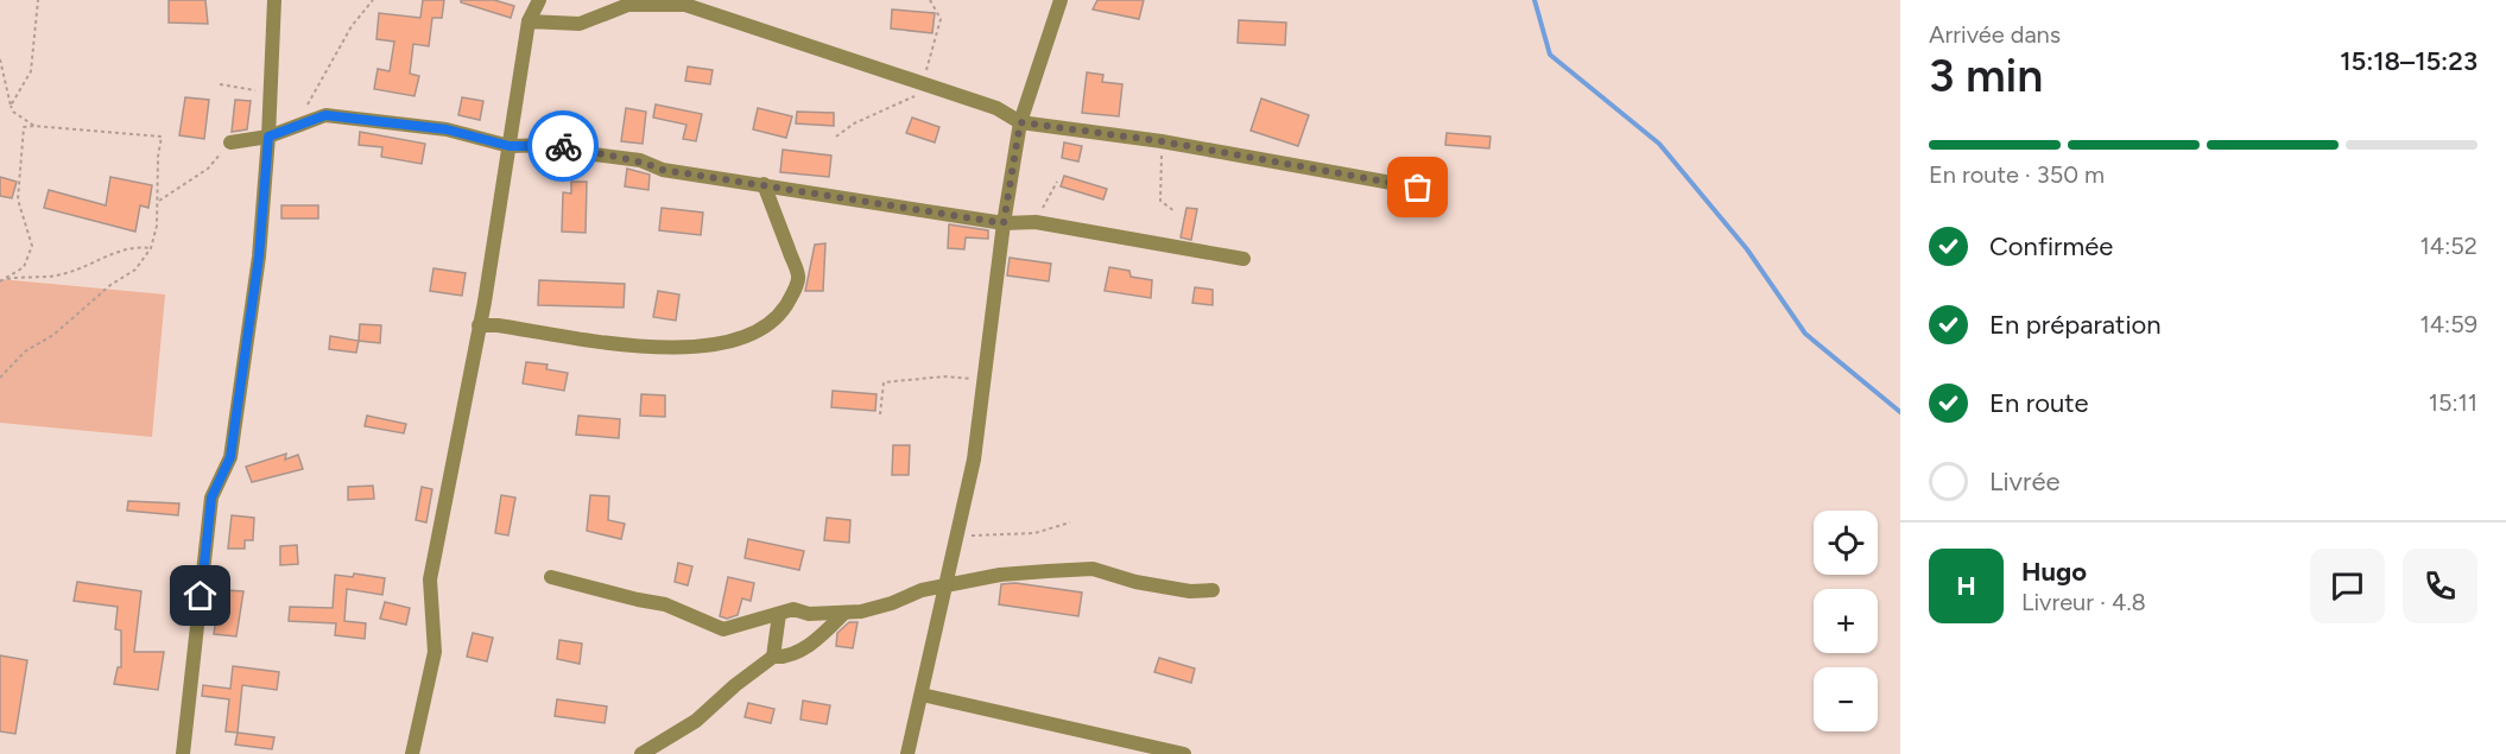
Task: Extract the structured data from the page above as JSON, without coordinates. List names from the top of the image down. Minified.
{"page":{"heading":["3 min","Arrivée dans","15:18–15:23"],"panel":["Hugo","Livreur · 4.8"],"bar":"En route · 350 m","list":[["Confirmée","14:52"],["En préparation","14:59"],["En route","15:11"],"Livrée"],"map_buttons":["+","−"],"round":"H"}}
